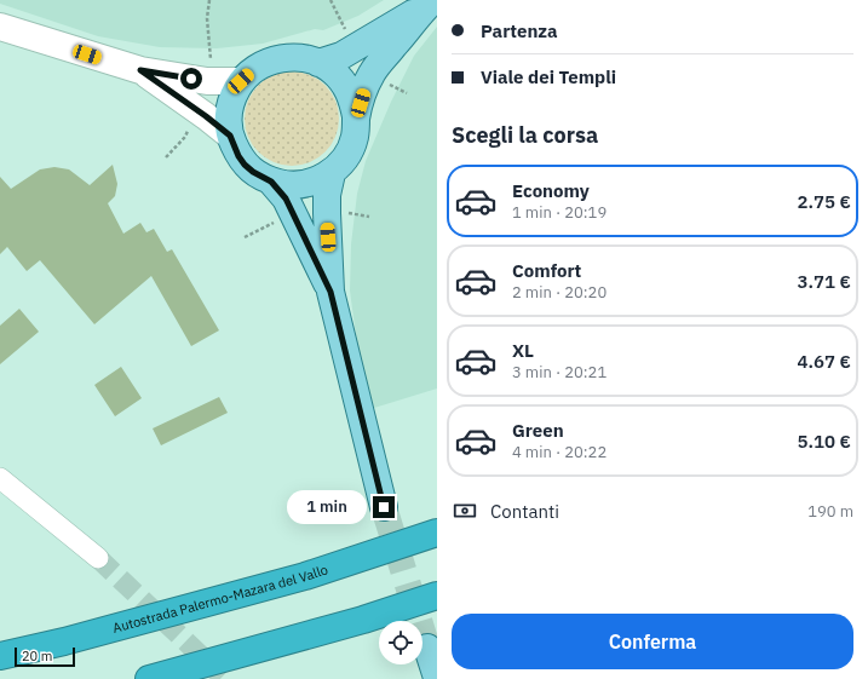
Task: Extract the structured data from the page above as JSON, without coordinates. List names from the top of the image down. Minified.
{"streets":{"highway":["Autostrada Palermo-Mazara del Vallo"]},"scale_bar":"20 m","page":{"banner":["Partenza","Viale dei Templi"],"heading":"Scegli la corsa","list":[{"name":"Economy","note":"1 min · 20:19","value":"2.75 €"},{"name":"Comfort","note":"2 min · 20:20","value":"3.71 €"},{"name":"XL","note":"3 min · 20:21","value":"4.67 €"},{"name":"Green","note":"4 min · 20:22","value":"5.10 €"}],"pay":["Contanti","190 m"],"bubble":"1 min","buttons":"Conferma","scale":"20 m"}}
